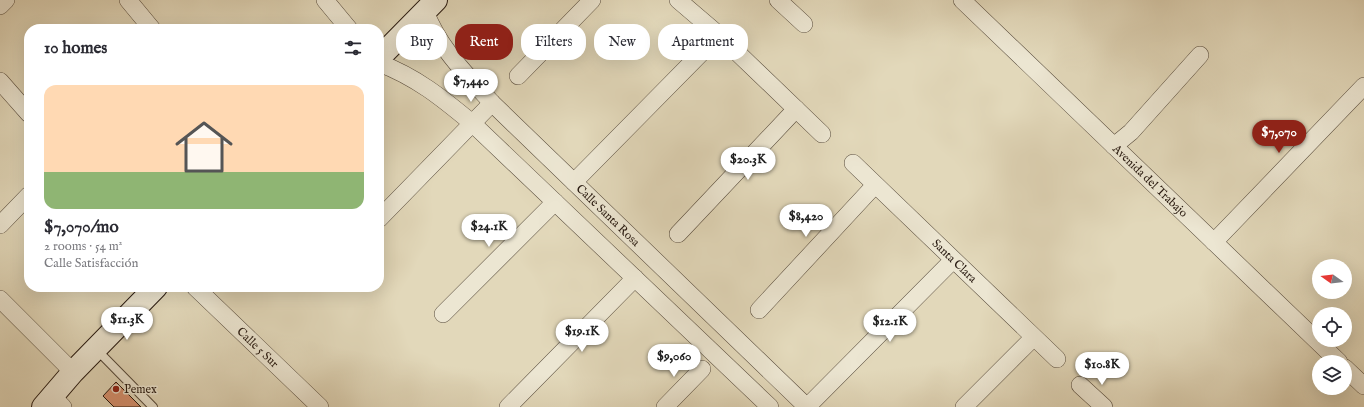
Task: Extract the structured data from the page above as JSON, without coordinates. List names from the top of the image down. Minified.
{"streets":{"street":["Avenida del Trabajo","Calle Santa Rosa","Santa Clara","Calle 5 Sur"]},"places":["Pemex"],"north":"left","page":{"chip":["Buy","Rent","Filters","New","Apartment"],"heading":"10 homes","price":["$7,440","$7,070","$20.3K","$8,420","$24.1K","$11.3K","$12.1K","$19.1K","$9,060","$10.8K"],"list":[{"name":"$7,070/mo","note":"2 rooms · 54 m² · Calle Satisfacción"}]}}
